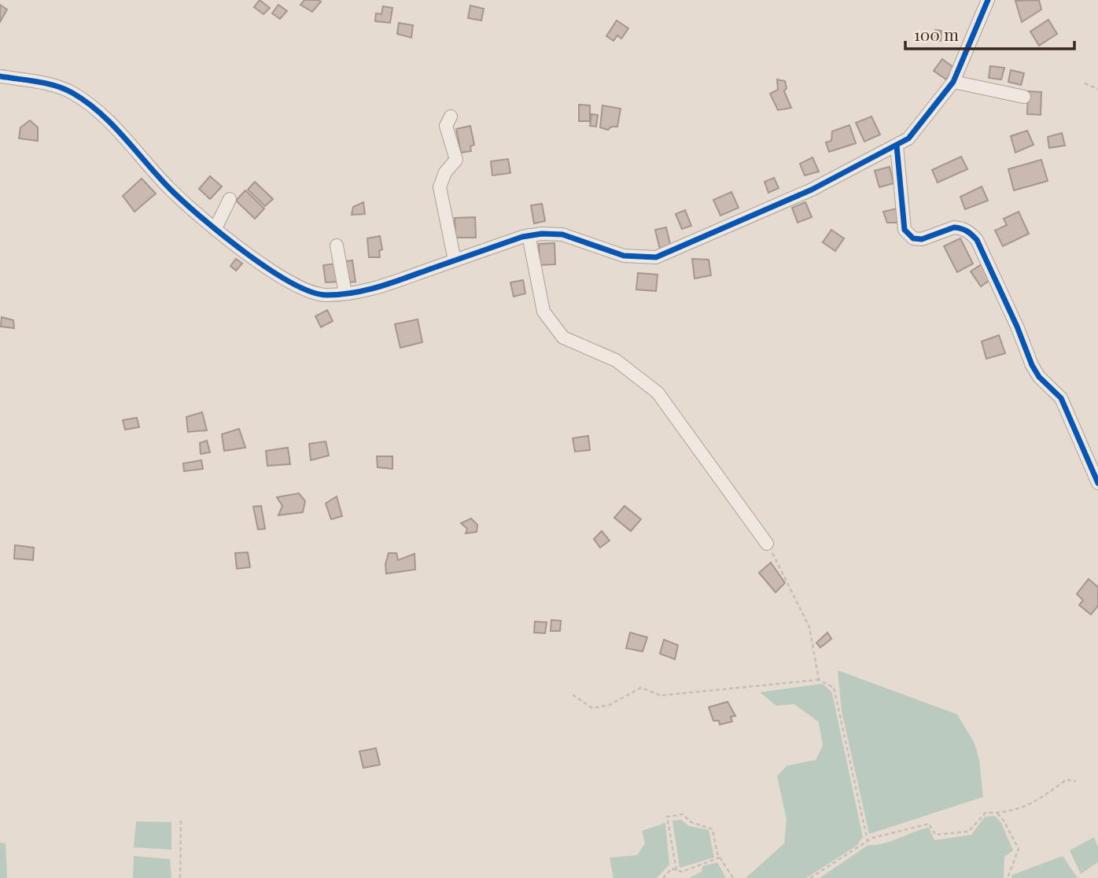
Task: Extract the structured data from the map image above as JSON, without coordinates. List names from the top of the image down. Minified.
{"scale_bar":"100 m"}
